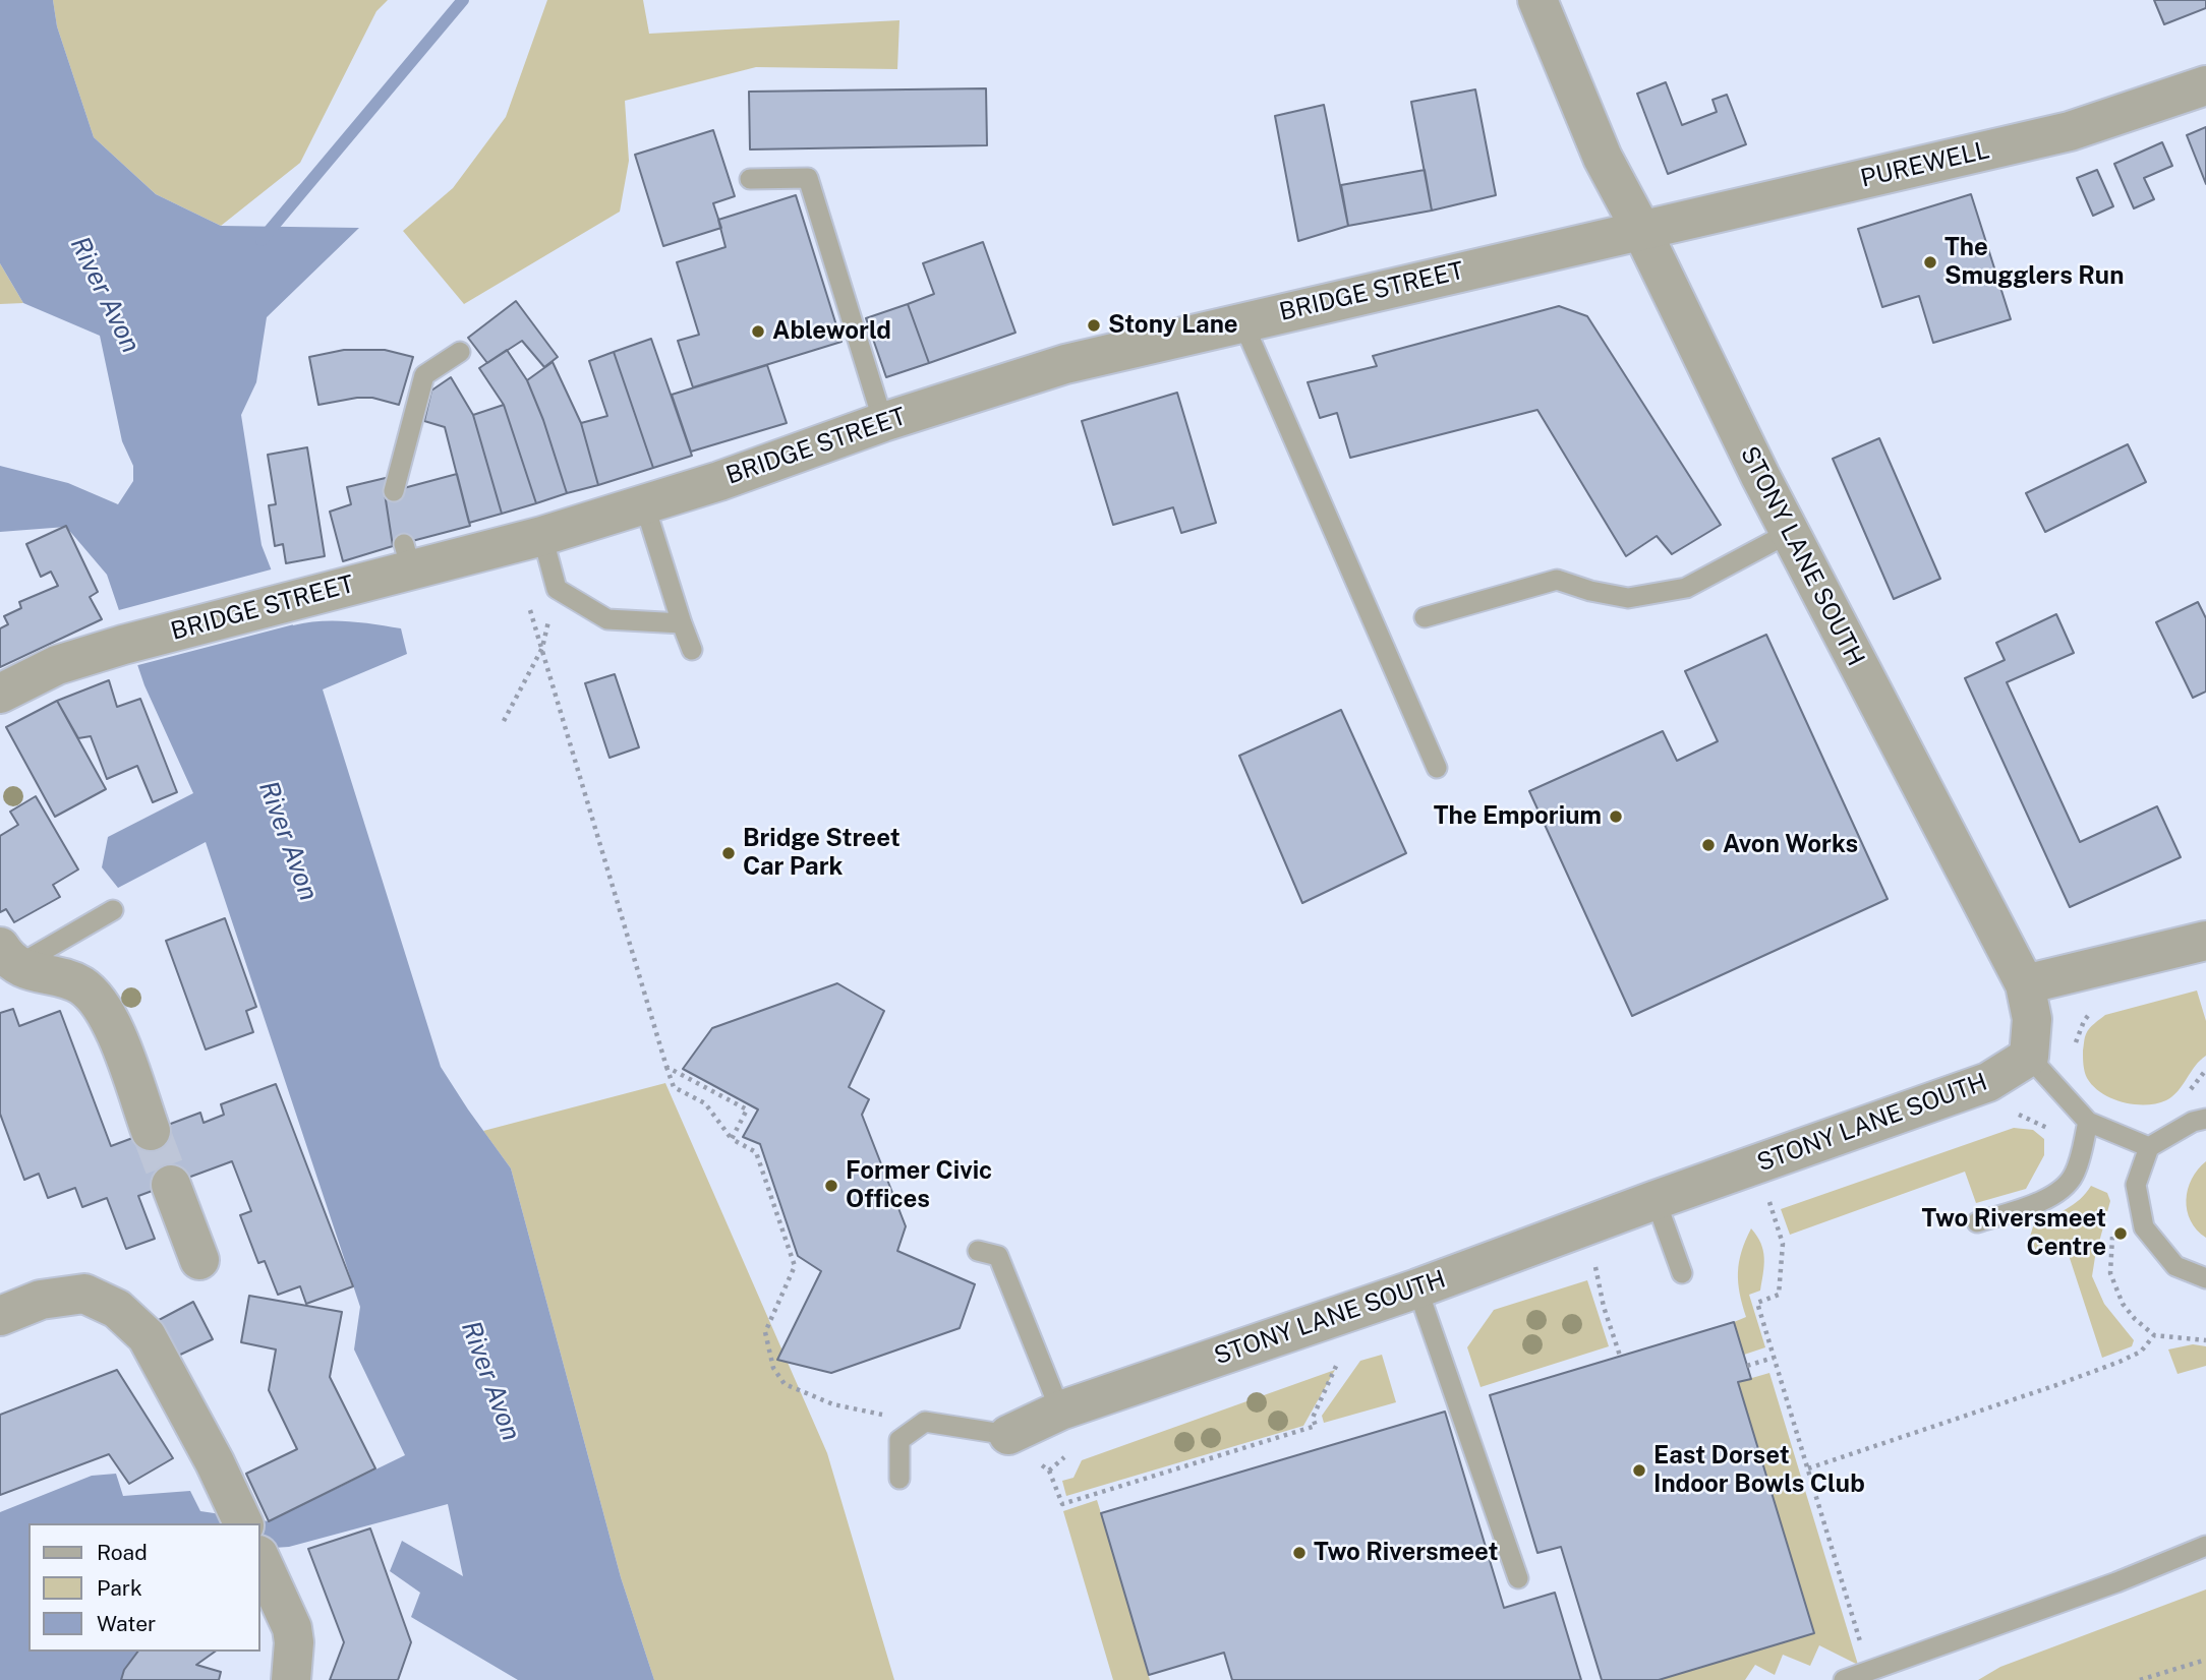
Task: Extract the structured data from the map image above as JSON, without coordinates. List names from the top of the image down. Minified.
{"streets":{"street":["PUREWELL","BRIDGE STREET","STONY LANE SOUTH"]},"crossings":[["PUREWELL","BRIDGE STREET"],["PUREWELL","STONY LANE SOUTH"],["BRIDGE STREET","STONY LANE SOUTH"]],"water":["River Avon"],"places":["The Smugglers Run","Stony Lane","Ableworld","The Emporium","Avon Works","Bridge Street Car Park","Former Civic Offices","Two Riversmeet Centre","East Dorset Indoor Bowls Club","Two Riversmeet"],"legend":["Road","Park","Water"]}
